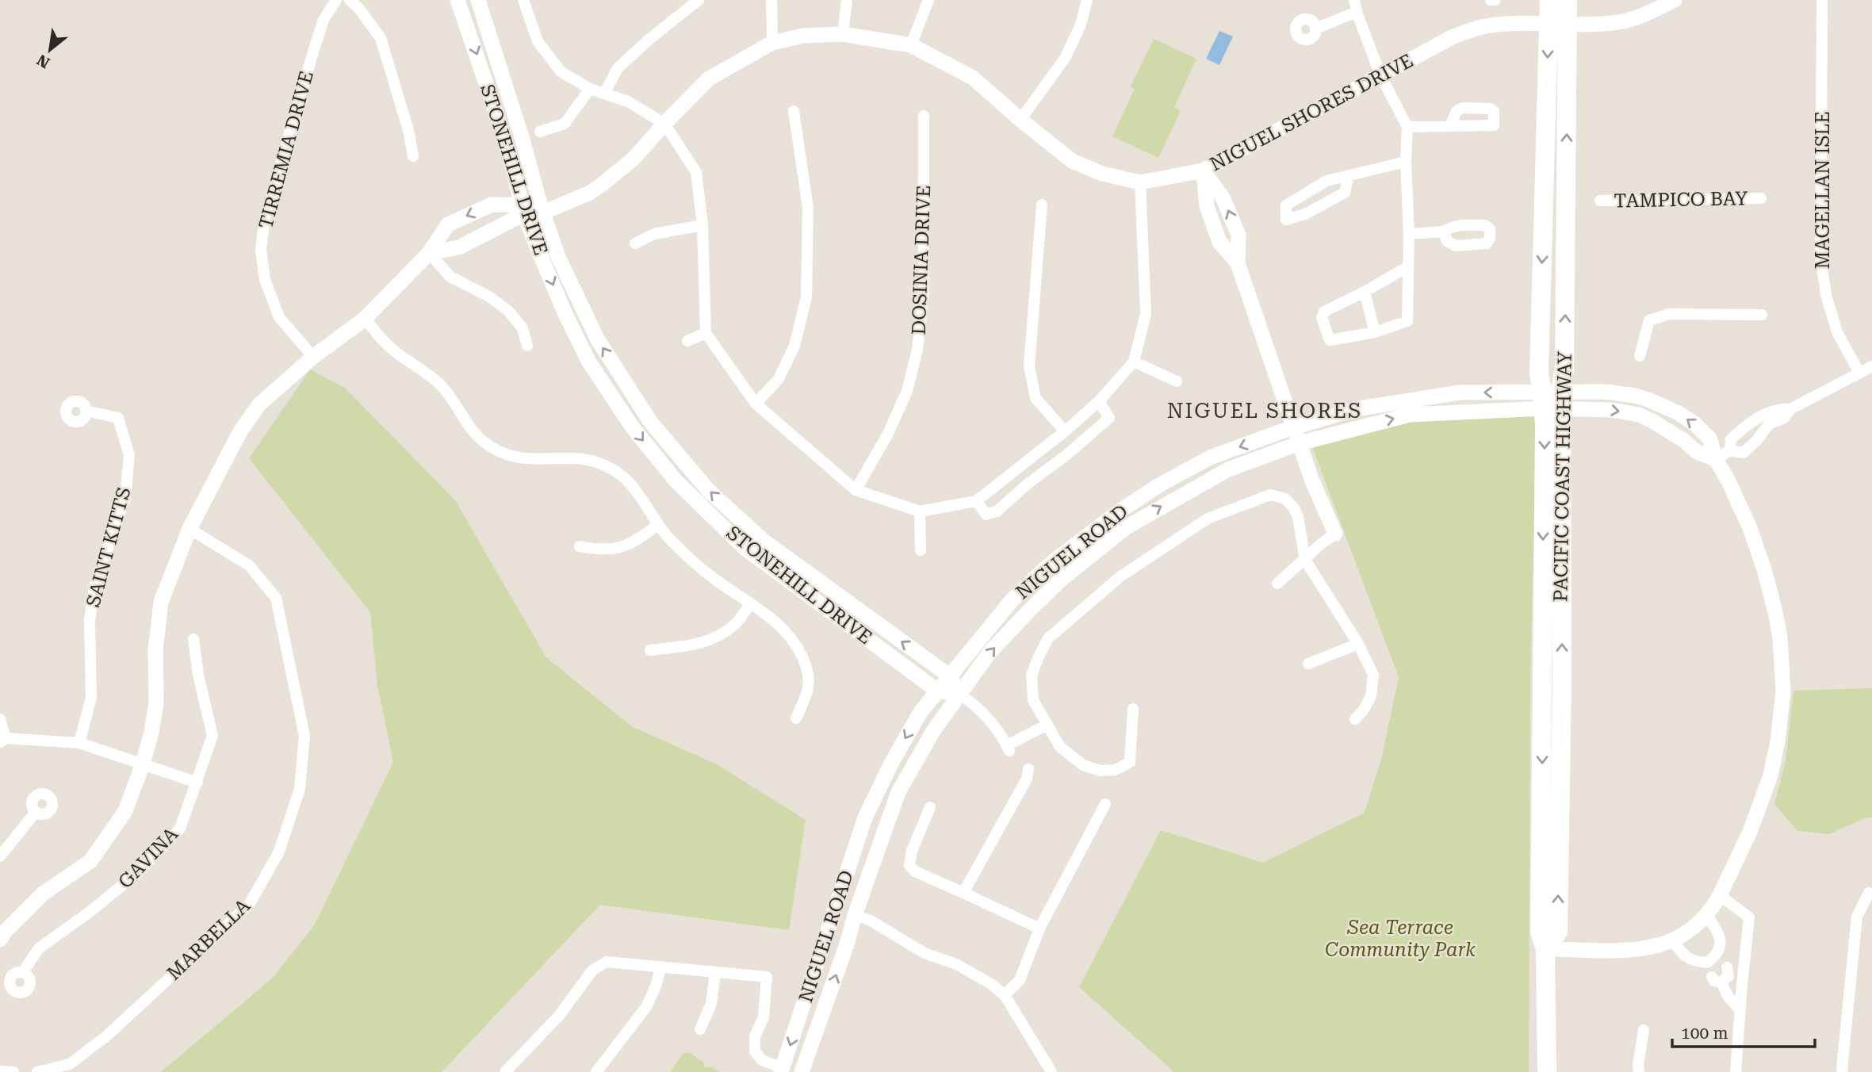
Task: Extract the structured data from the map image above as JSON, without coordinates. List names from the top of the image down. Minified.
{"streets":{"highway":["PACIFIC COAST HIGHWAY"],"main road":["NIGUEL SHORES DRIVE","STONEHILL DRIVE","NIGUEL ROAD"],"street":["TIRREMIA DRIVE","MAGELLAN ISLE","TAMPICO BAY","DOSINIA DRIVE","SAINT KITTS","GAVINA","MARBELLA"]},"crossings":[["NIGUEL SHORES DRIVE","STONEHILL DRIVE"],["STONEHILL DRIVE","NIGUEL ROAD"],["PACIFIC COAST HIGHWAY","NIGUEL ROAD"]],"districts":["NIGUEL SHORES"],"parks":["Sea Terrace Community Park"],"scale_bar":"100 m","north":"bottom left"}
